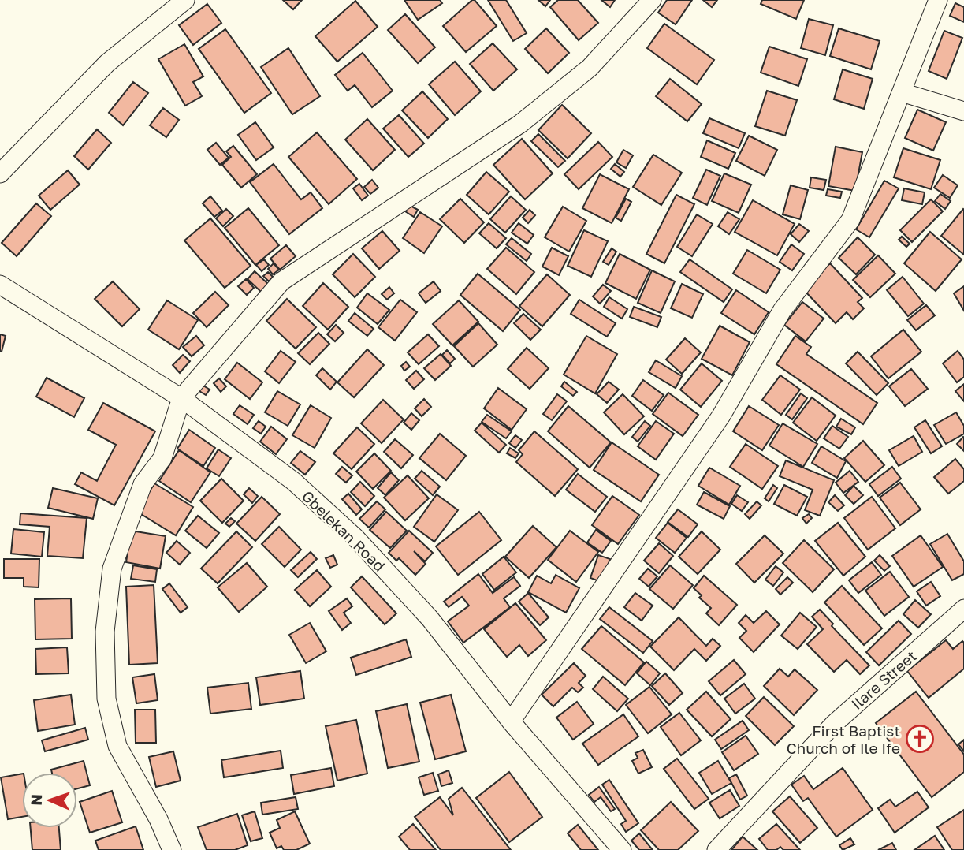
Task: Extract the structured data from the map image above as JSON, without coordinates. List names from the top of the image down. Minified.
{"streets":{"street":["Gbelekan Road","Ilare Street"]},"places":{"church":["First Baptist Church of Ile Ife"]},"north":"left"}
